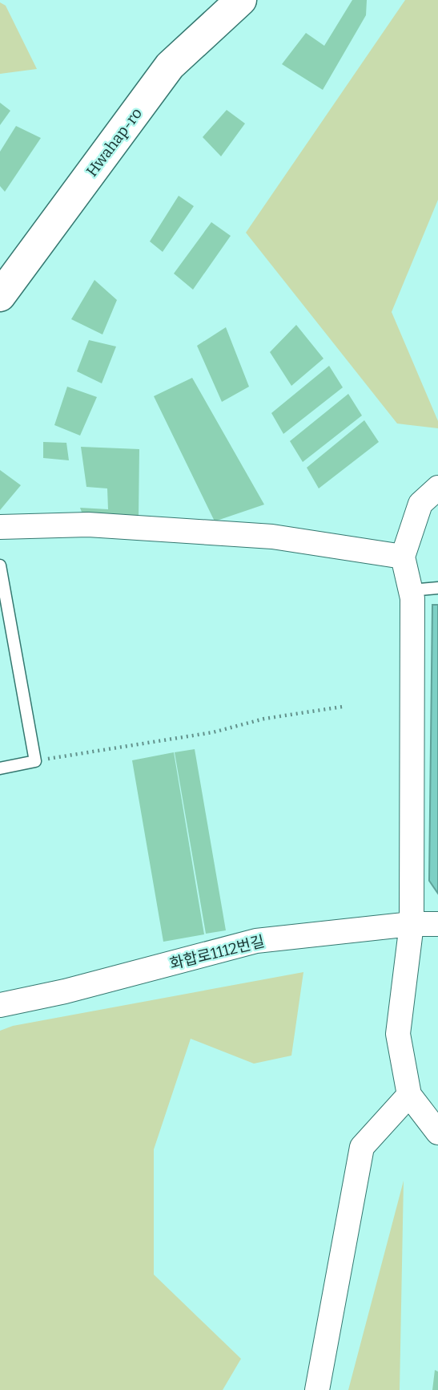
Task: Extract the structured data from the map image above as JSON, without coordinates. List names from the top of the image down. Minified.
{"streets":{"main road":["Hwahap-ro"],"street":["화합로1112번길"]}}
